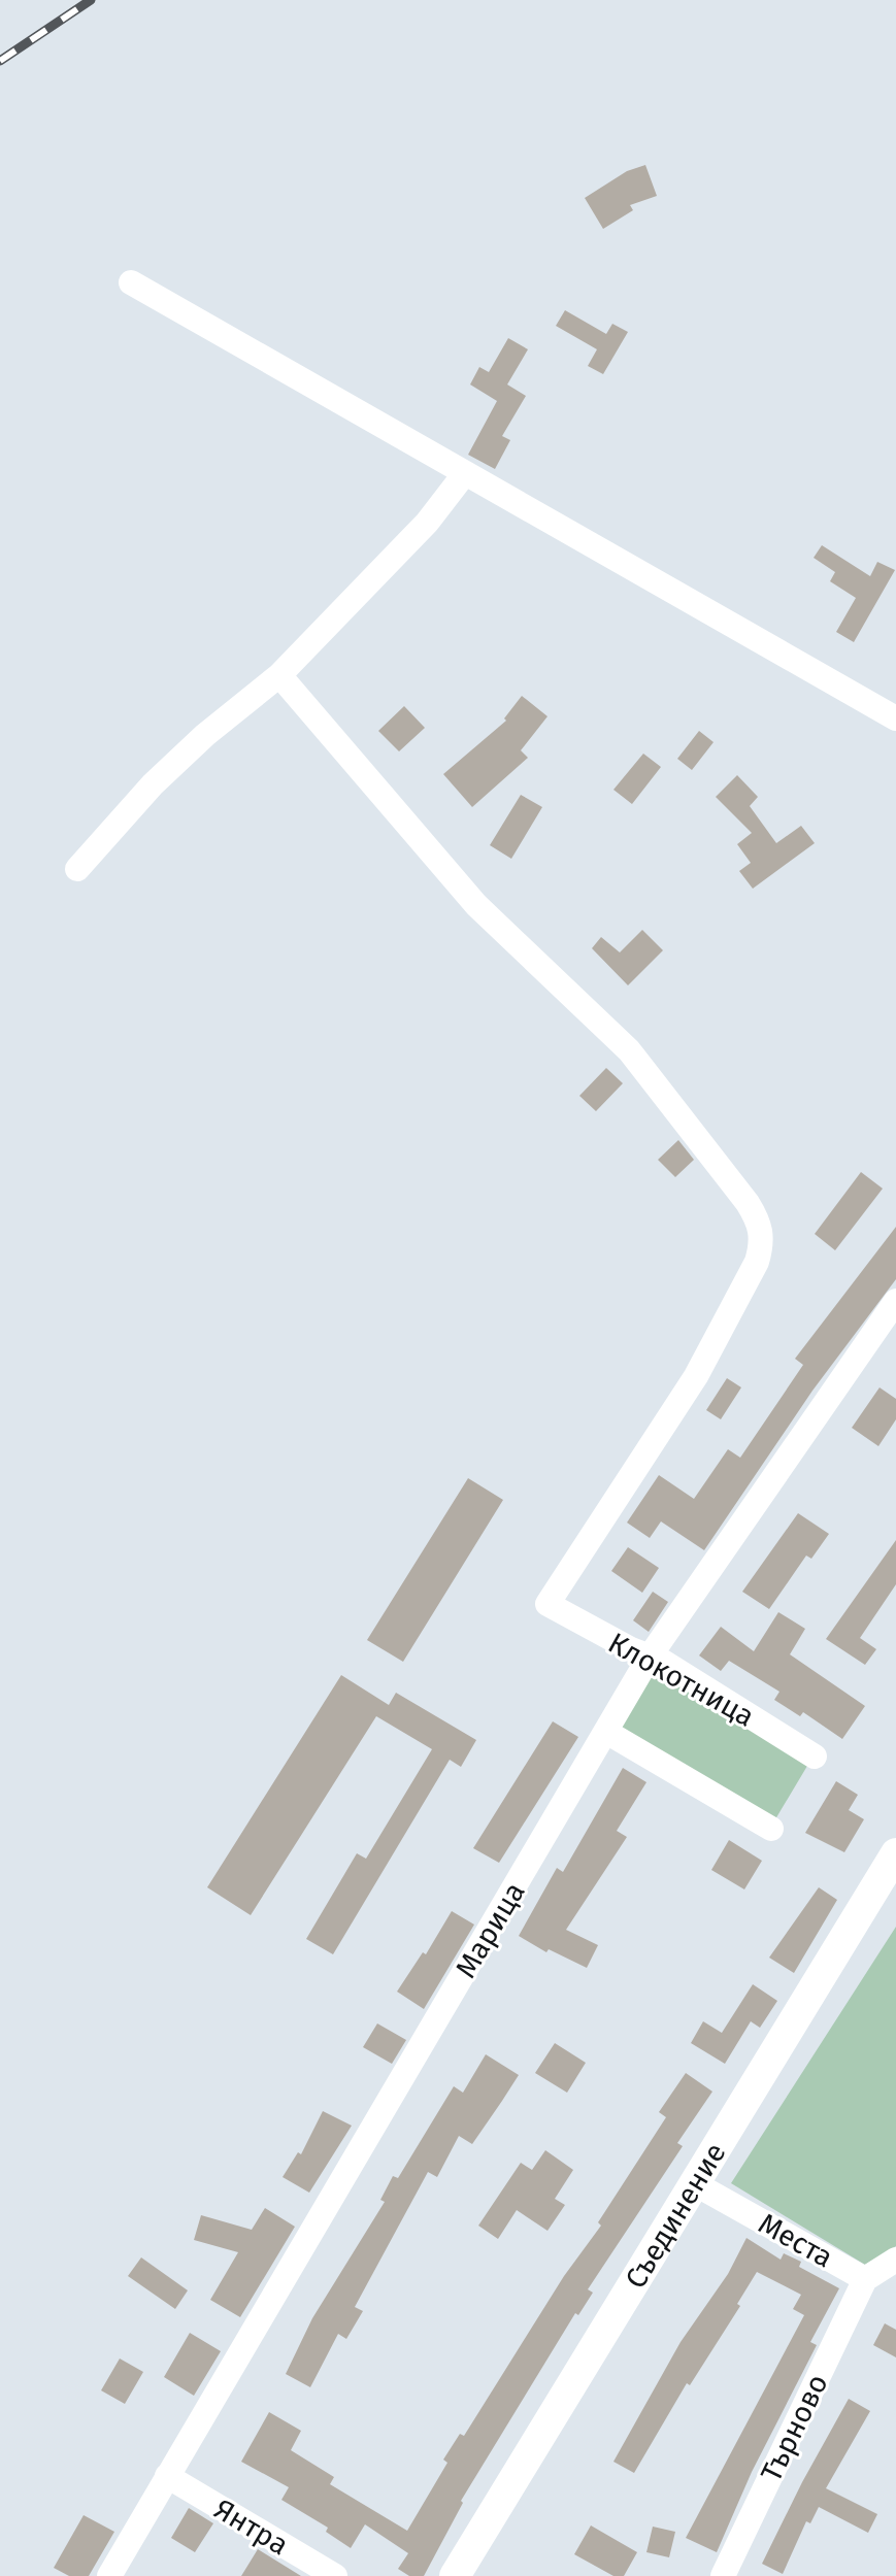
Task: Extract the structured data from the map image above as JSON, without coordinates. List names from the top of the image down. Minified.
{"streets":{"street":["Клокотница","Марица","Съединение","Места","Търново","Янтра"]},"crossings":[["Клокотница","Марица"],["Марица","Янтра"],["Съединение","Места"],["Места","Търново"]]}
